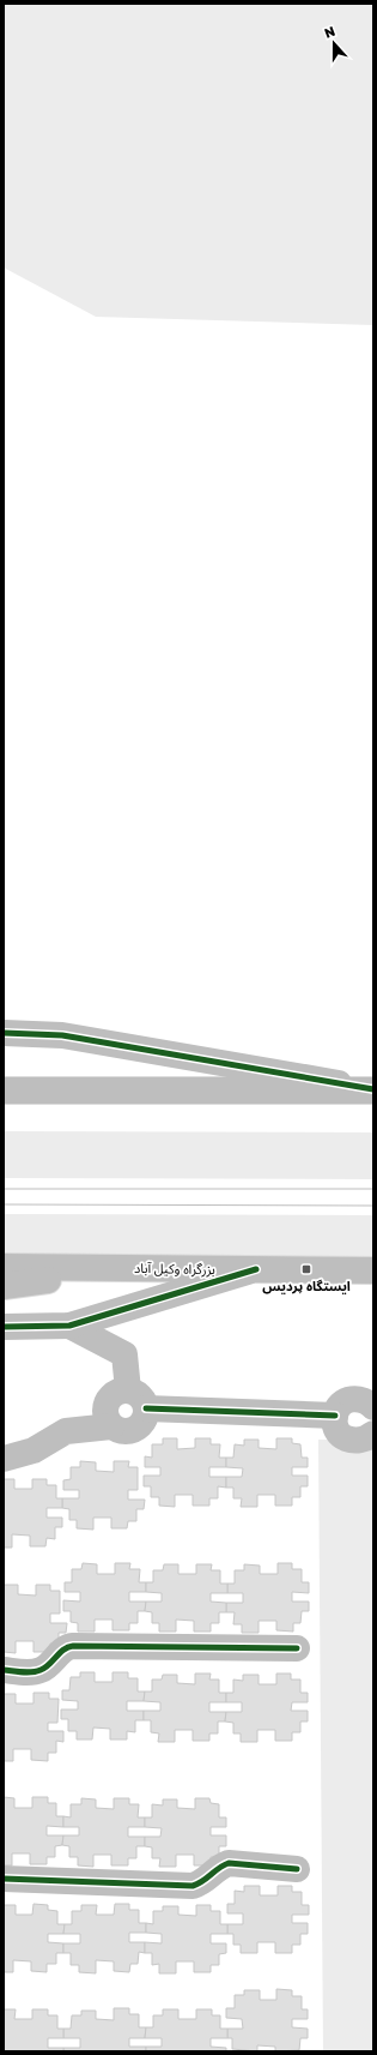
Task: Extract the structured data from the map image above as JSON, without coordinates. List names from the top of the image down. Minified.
{"streets":{"main road":["بزرگراه وکیل آباد"]},"places":{"transit":["ایستگاه پردیس"]},"north":"top"}
